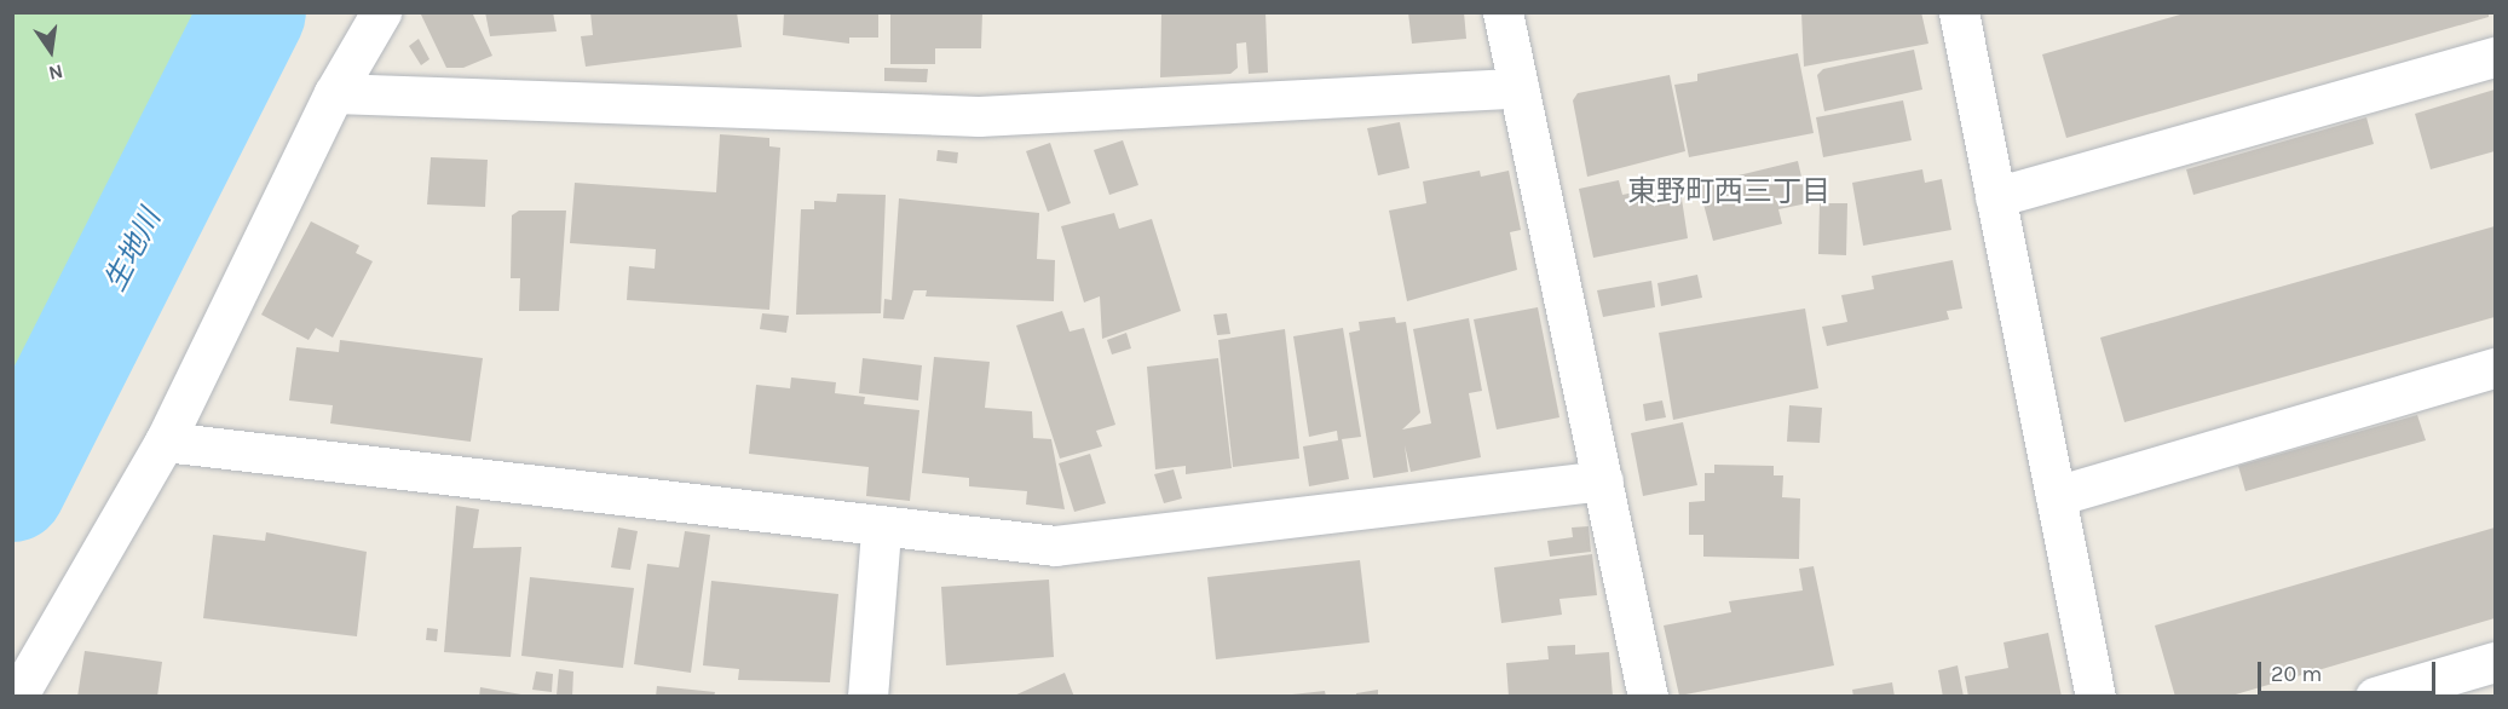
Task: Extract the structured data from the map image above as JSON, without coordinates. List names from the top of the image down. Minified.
{"districts":["東野町西三丁目"],"water":["生地川"],"scale_bar":"20 m","north":"bottom"}
